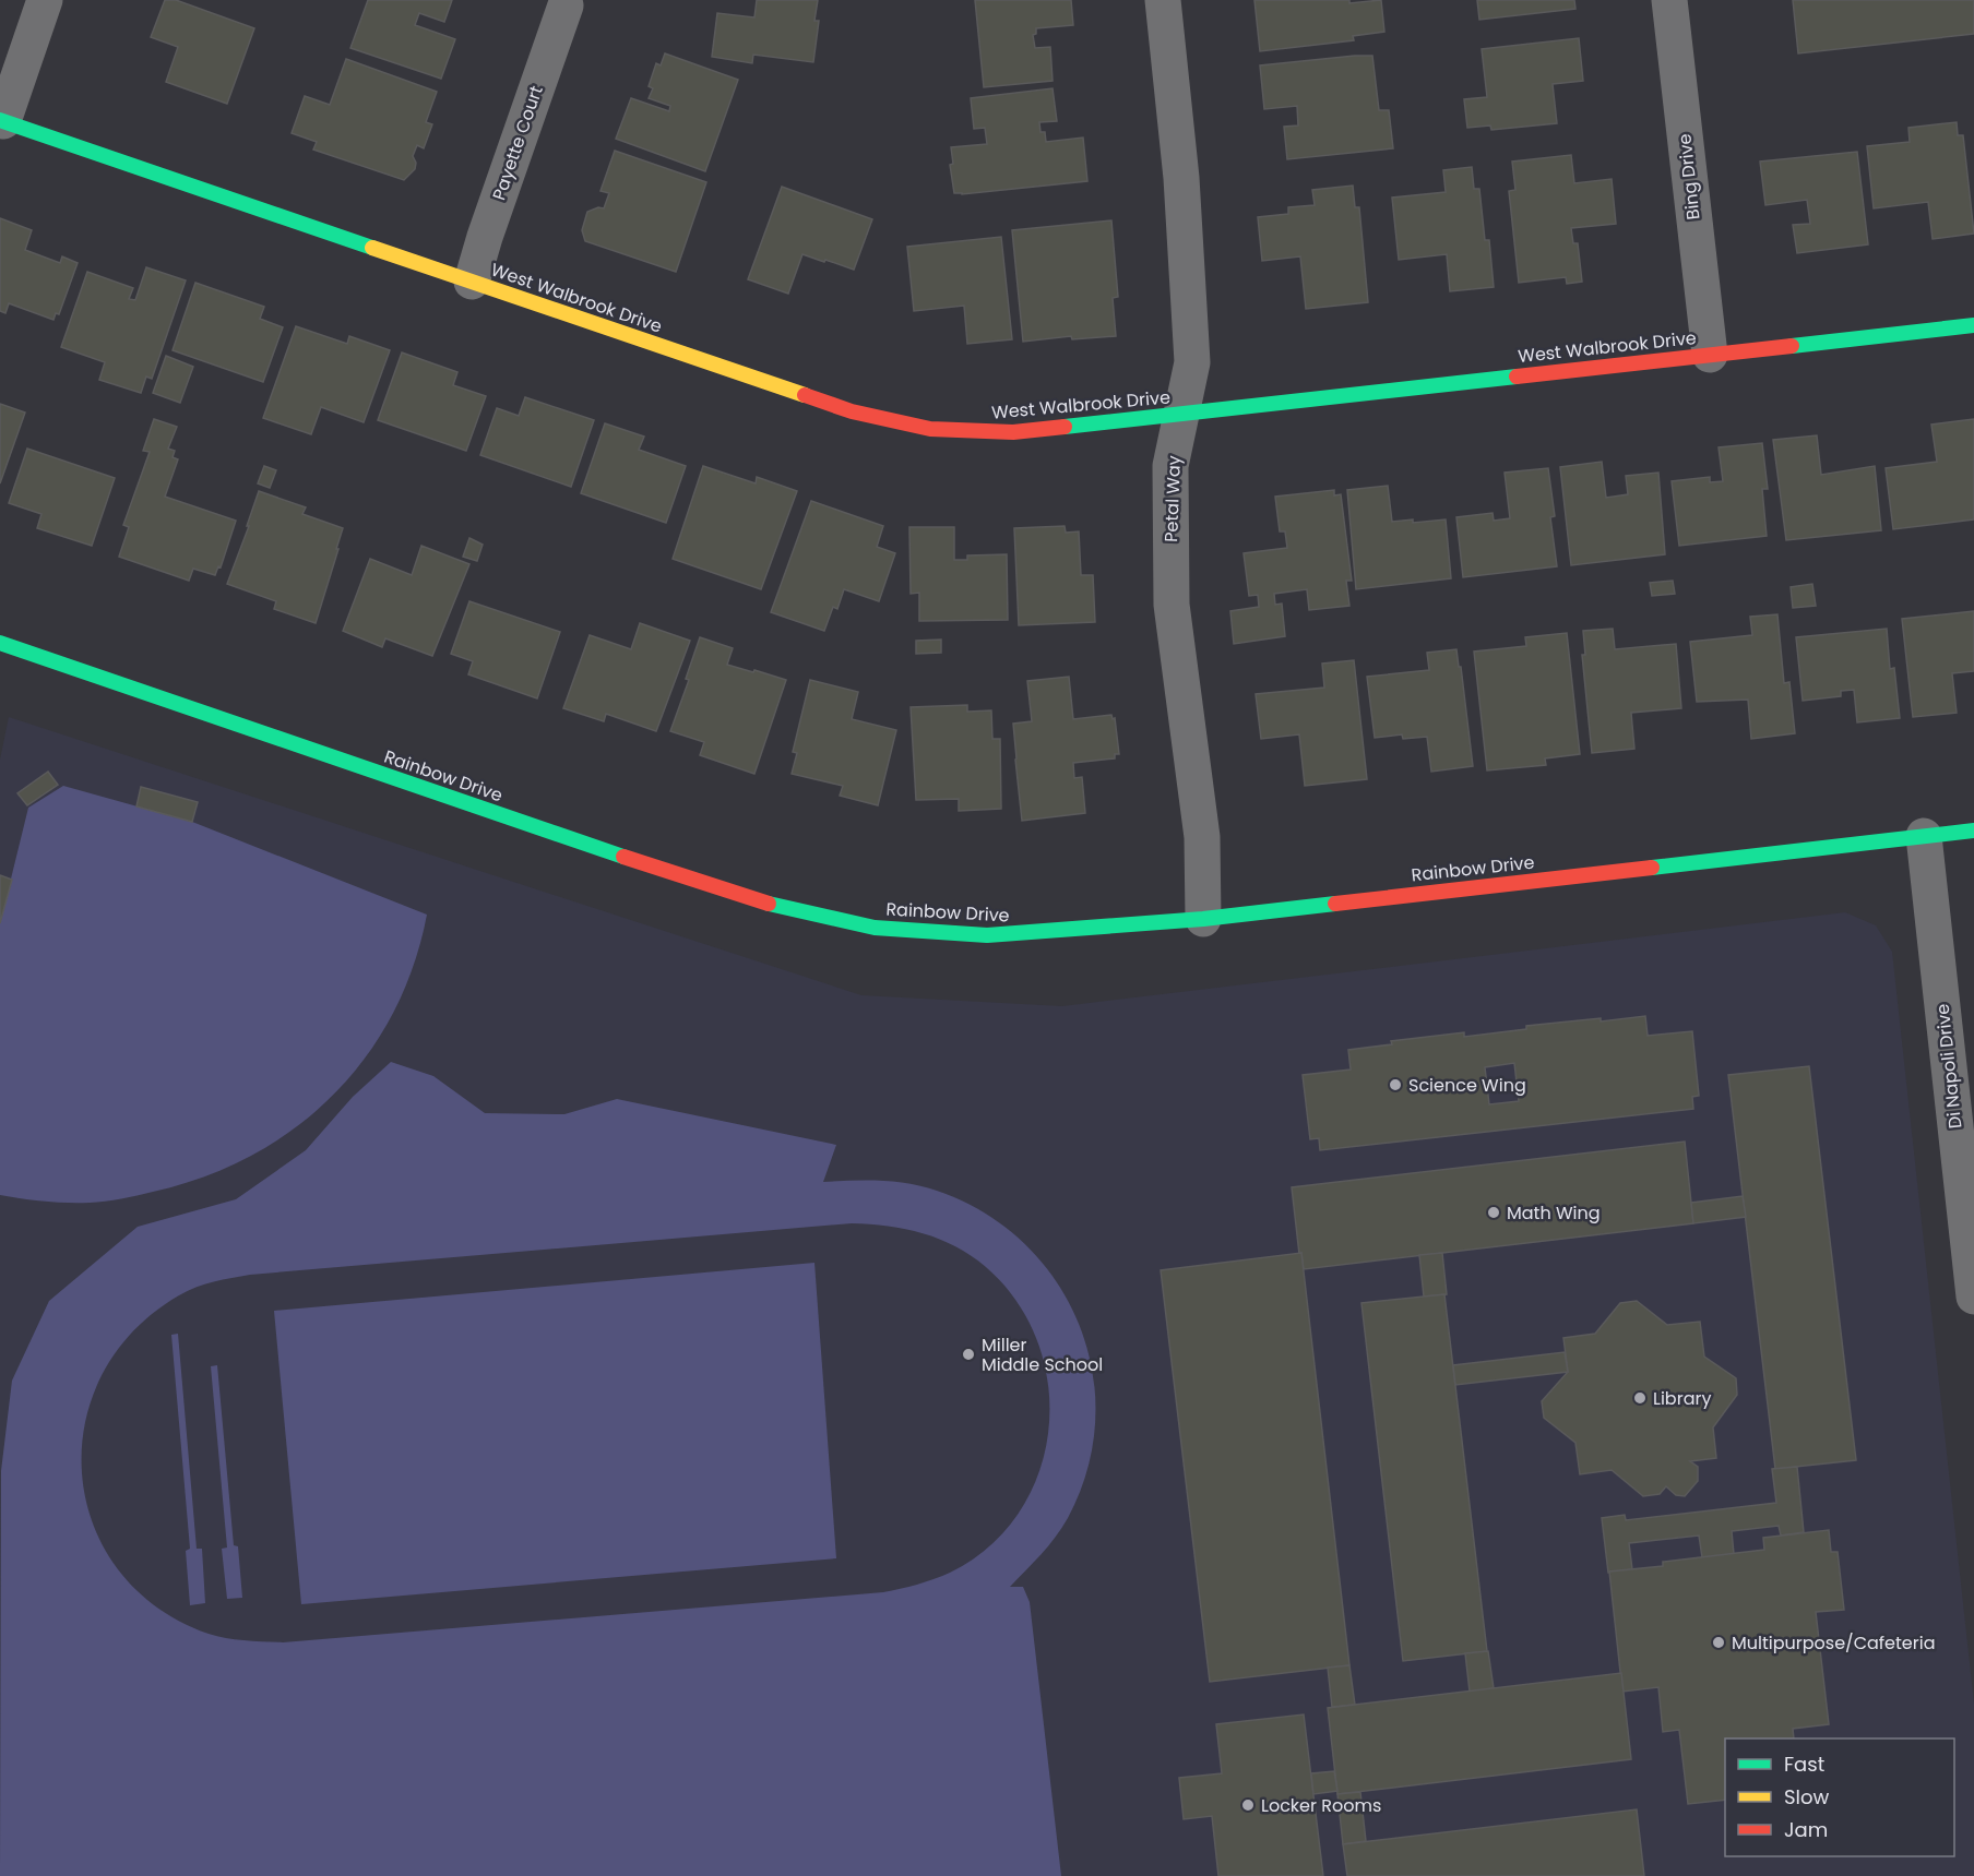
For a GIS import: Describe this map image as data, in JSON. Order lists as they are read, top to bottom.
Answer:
{
  "streets": {
    "street": [
      "Payette Court",
      "Bing Drive",
      "West Walbrook Drive",
      "Petal Way",
      "Rainbow Drive",
      "Di Napoli Drive"
    ]
  },
  "crossings": [
    ["Payette Court", "West Walbrook Drive"],
    ["Bing Drive", "West Walbrook Drive"],
    ["West Walbrook Drive", "Petal Way"],
    ["Petal Way", "Rainbow Drive"],
    ["Rainbow Drive", "Di Napoli Drive"]
  ],
  "places": [
    "Science Wing",
    "Math Wing",
    "Miller Middle School",
    "Library",
    "Multipurpose/Cafeteria",
    "Locker Rooms"
  ],
  "legend": ["Fast", "Slow", "Jam"]
}
